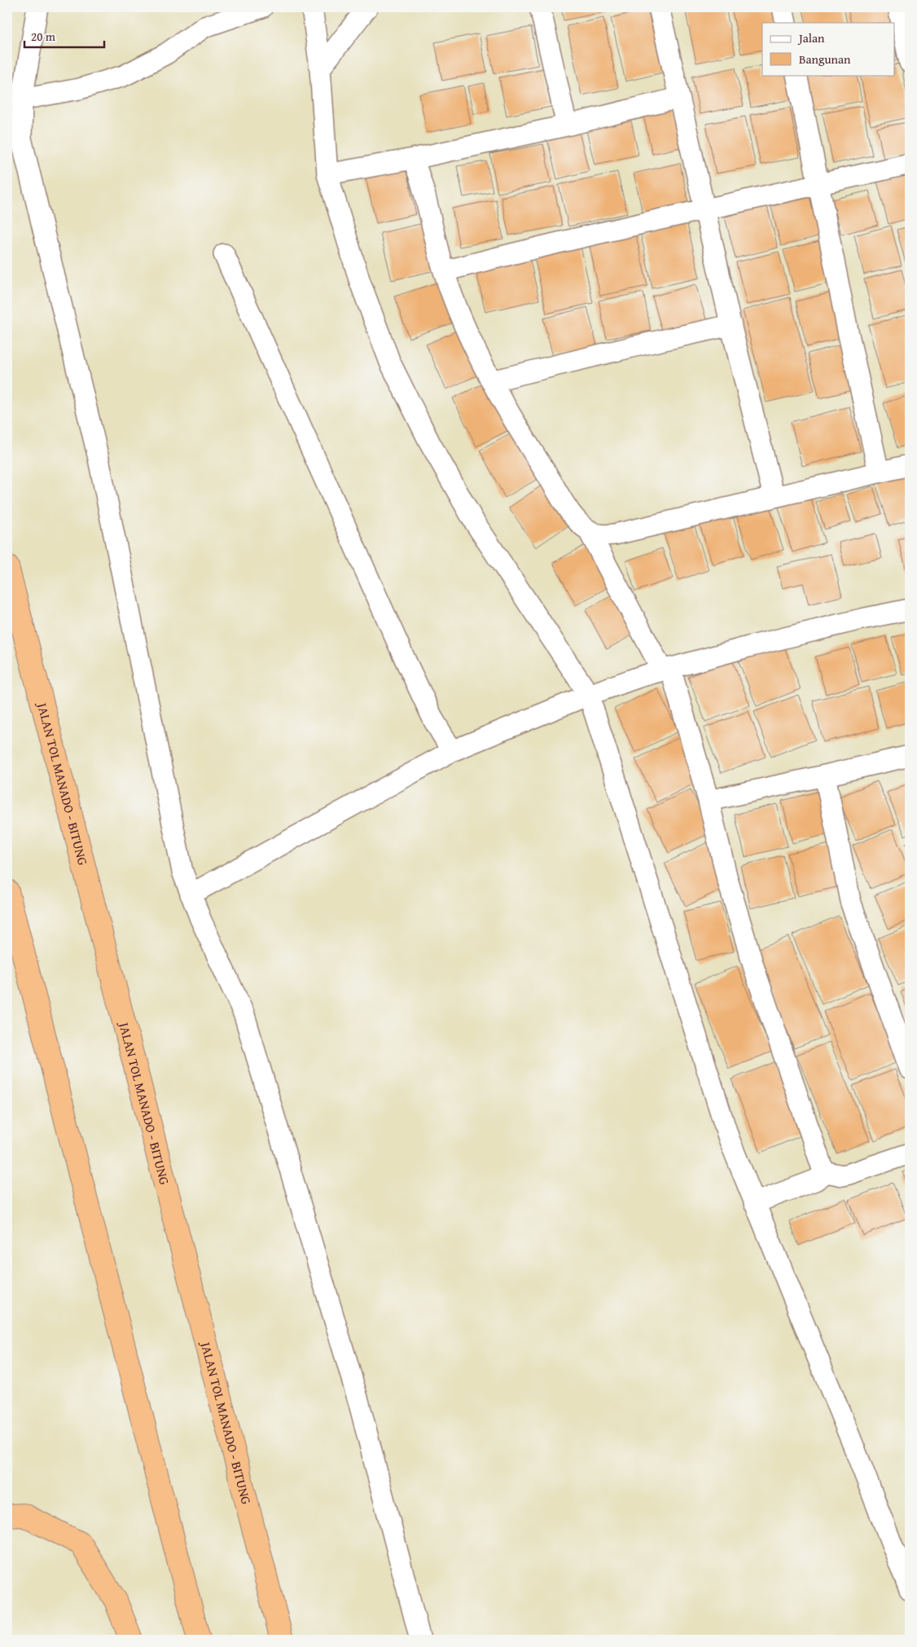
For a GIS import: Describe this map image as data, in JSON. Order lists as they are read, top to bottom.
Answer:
{
  "streets": {
    "highway": ["JALAN TOL MANADO - BITUNG"]
  },
  "legend": ["Jalan", "Bangunan"],
  "scale_bar": "20 m"
}
